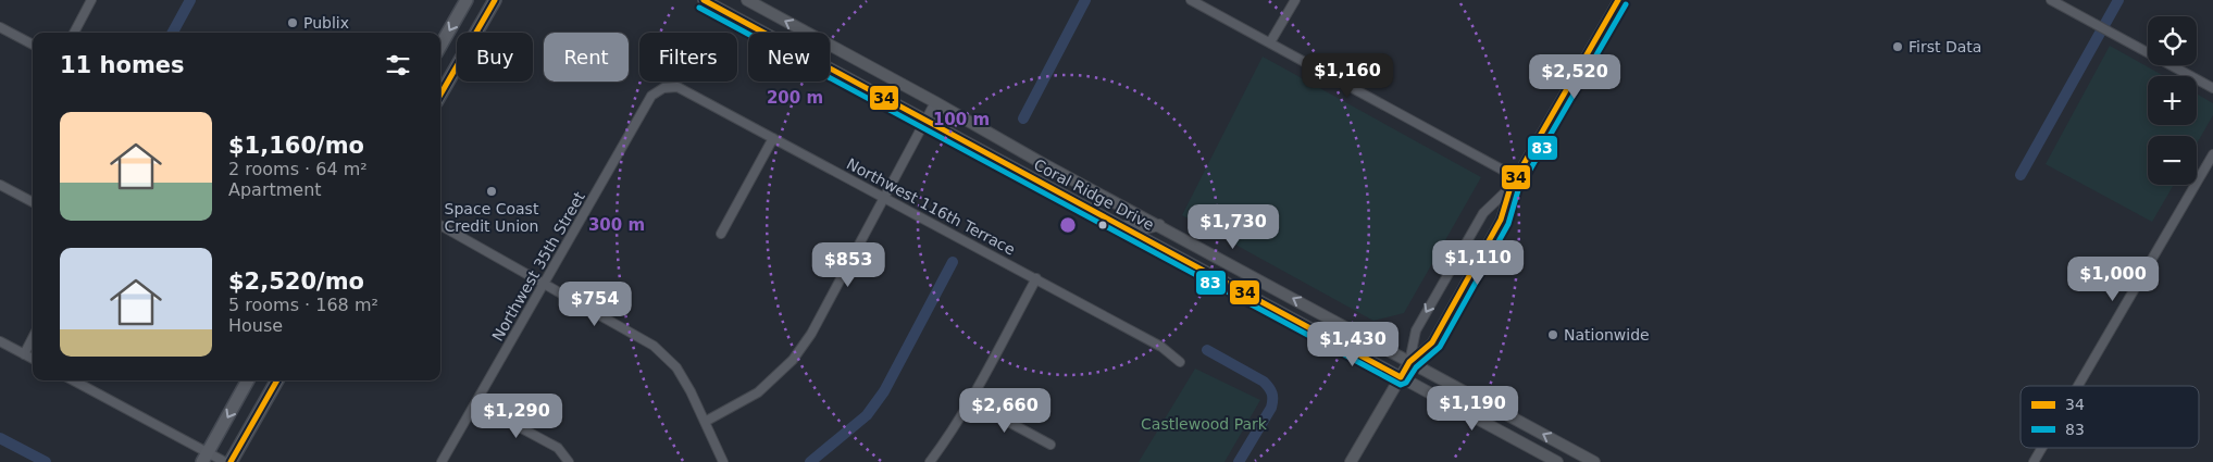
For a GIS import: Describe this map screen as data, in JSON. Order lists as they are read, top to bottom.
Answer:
{
  "streets": {
    "main road": ["Coral Ridge Drive"],
    "street": ["Northwest 116th Terrace", "Northwest 35th Street"]
  },
  "crossings": [
    ["Northwest 116th Terrace", "Northwest 35th Street"]
  ],
  "parks": ["Castlewood Park"],
  "places": [
    "Publix",
    "First Data",
    "Space Coast Credit Union",
    "Nationwide"
  ],
  "lines": ["transit line 34", "transit line 83"],
  "legend": ["34", "83"],
  "page": {
    "map_buttons": ["+", "−"],
    "chip": [
      "Buy",
      "Rent",
      "Filters",
      "New"
    ],
    "heading": "11 homes",
    "price": [
      "$1,160",
      "$2,520",
      "$1,730",
      "$1,110",
      "$853",
      "$1,000",
      "$754",
      "$1,430",
      "$1,190",
      "$2,660",
      "$1,290"
    ],
    "list": [
      {
        "name": "$1,160/mo",
        "note": "2 rooms · 64 m² · Apartment"
      },
      {
        "name": "$2,520/mo",
        "note": "5 rooms · 168 m² · House"
      }
    ]
  },
  "rings": ["200 m", "100 m", "300 m"]
}
